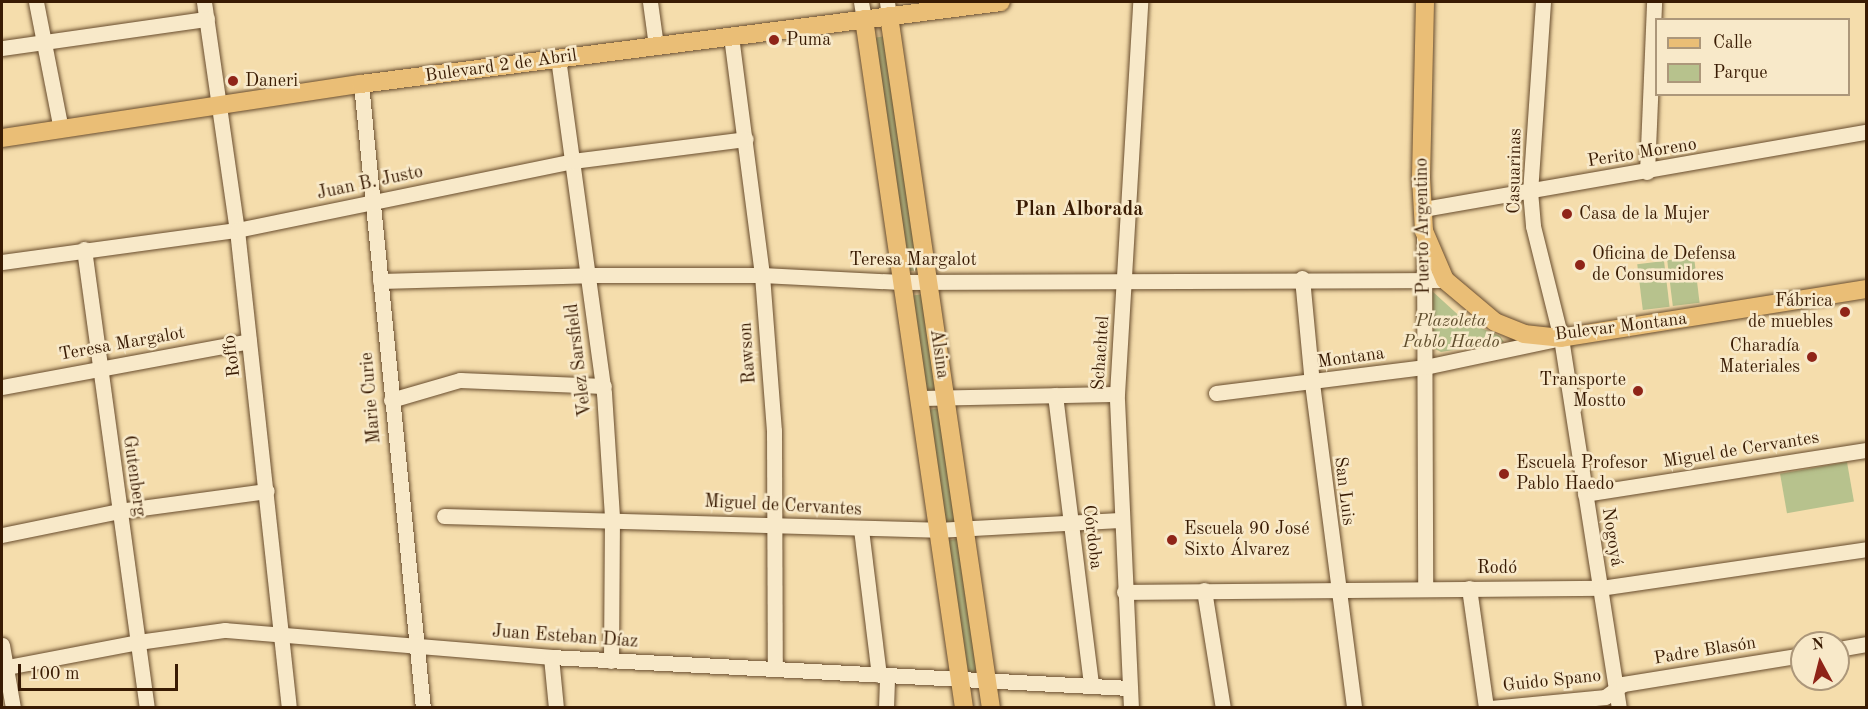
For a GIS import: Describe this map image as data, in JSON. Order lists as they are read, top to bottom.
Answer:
{
  "streets": {
    "main road": [
      "Bulevard 2 de Abril",
      "Puerto Argentino",
      "Bulevar Montana",
      "Alsina"
    ],
    "street": [
      "Perito Moreno",
      "Casuarinas",
      "Juan B. Justo",
      "Teresa Margalot",
      "Rawson",
      "Schachtel",
      "Roffo",
      "Montana",
      "Velez Sarsfield",
      "Marie Curie",
      "Miguel de Cervantes",
      "Gutenberg",
      "San Luis",
      "Córdoba",
      "Nogoyá",
      "Rodó",
      "Juan Esteban Díaz",
      "Padre Blasón",
      "Guido Spano"
    ]
  },
  "crossings": [
    ["Bulevard 2 de Abril", "Rawson"],
    ["Bulevard 2 de Abril", "Alsina"],
    ["Bulevard 2 de Abril", "Roffo"],
    ["Bulevard 2 de Abril", "Velez Sarsfield"],
    ["Bulevard 2 de Abril", "Marie Curie"],
    ["Perito Moreno", "Casuarinas"],
    ["Perito Moreno", "Puerto Argentino"],
    ["Casuarinas", "Bulevar Montana"],
    ["Casuarinas", "Montana"],
    ["Casuarinas", "Nogoyá"],
    ["Juan B. Justo", "Rawson"],
    ["Juan B. Justo", "Roffo"],
    ["Juan B. Justo", "Velez Sarsfield"],
    ["Juan B. Justo", "Marie Curie"],
    ["Juan B. Justo", "Gutenberg"],
    ["Puerto Argentino", "Teresa Margalot"],
    ["Puerto Argentino", "Bulevar Montana"],
    ["Puerto Argentino", "Montana"],
    ["Puerto Argentino", "Rodó"],
    ["Teresa Margalot", "Bulevar Montana"],
    ["Teresa Margalot", "Rawson"],
    ["Teresa Margalot", "Schachtel"],
    ["Teresa Margalot", "Alsina"],
    ["Teresa Margalot", "Roffo"],
    ["Teresa Margalot", "Velez Sarsfield"],
    ["Teresa Margalot", "Marie Curie"],
    ["Teresa Margalot", "Gutenberg"],
    ["Teresa Margalot", "San Luis"],
    ["Bulevar Montana", "Montana"],
    ["Bulevar Montana", "Nogoyá"],
    ["Rawson", "Miguel de Cervantes"],
    ["Rawson", "Juan Esteban Díaz"],
    ["Schachtel", "Miguel de Cervantes"],
    ["Schachtel", "Rodó"],
    ["Schachtel", "Juan Esteban Díaz"],
    ["Alsina", "Miguel de Cervantes"],
    ["Alsina", "Juan Esteban Díaz"],
    ["Roffo", "Juan Esteban Díaz"],
    ["Montana", "San Luis"],
    ["Montana", "Nogoyá"],
    ["Velez Sarsfield", "Miguel de Cervantes"],
    ["Velez Sarsfield", "Juan Esteban Díaz"],
    ["Marie Curie", "Juan Esteban Díaz"],
    ["Miguel de Cervantes", "Córdoba"],
    ["Miguel de Cervantes", "Nogoyá"],
    ["Gutenberg", "Juan Esteban Díaz"],
    ["San Luis", "Rodó"],
    ["Córdoba", "Juan Esteban Díaz"],
    ["Nogoyá", "Rodó"],
    ["Nogoyá", "Padre Blasón"],
    ["Nogoyá", "Guido Spano"],
    ["Padre Blasón", "Guido Spano"]
  ],
  "districts": ["Plan Alborada"],
  "parks": ["Plazoleta Pablo Haedo"],
  "places": [
    "Puma",
    "Daneri",
    "Casa de la Mujer",
    "Oficina de Defensa de Consumidores",
    "Fábrica de muebles",
    "Charadía Materiales",
    "Transporte Mostto",
    "Escuela Profesor Pablo Haedo",
    "Escuela 90 José Sixto Álvarez"
  ],
  "legend": ["Calle", "Parque"],
  "scale_bar": "100 m",
  "north": "top"
}
